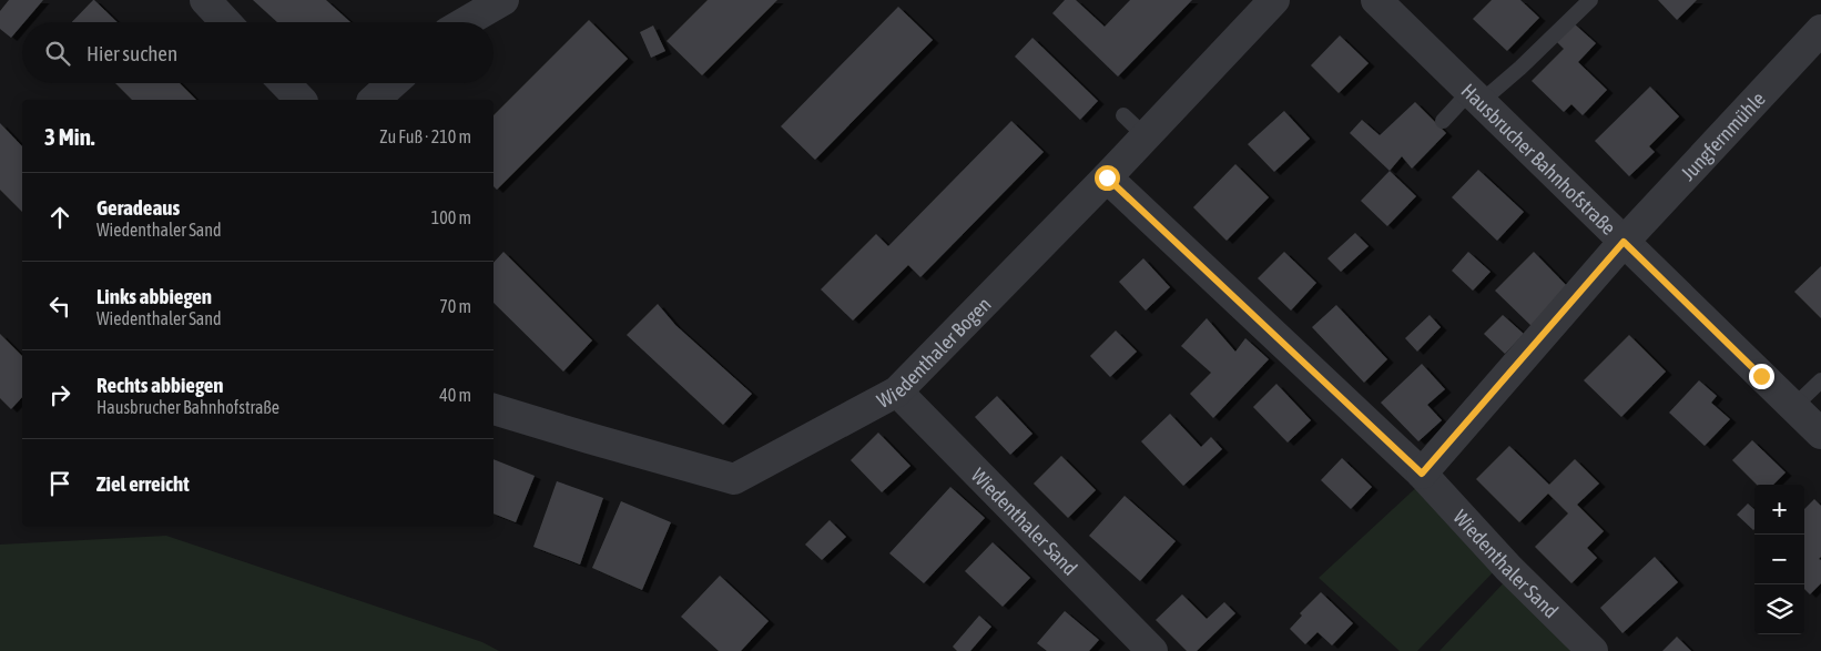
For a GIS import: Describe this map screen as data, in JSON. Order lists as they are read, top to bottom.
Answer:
{
  "streets": {
    "street": [
      "Jungfernmühle",
      "Hausbrucher Bahnhofstraße",
      "Wiedenthaler Bogen",
      "Wiedenthaler Sand"
    ]
  },
  "crossings": [
    ["Jungfernmühle", "Hausbrucher Bahnhofstraße"],
    ["Wiedenthaler Bogen", "Wiedenthaler Sand"]
  ],
  "page": {
    "search": "Hier suchen",
    "heading": ["3 Min.", "Zu Fuß · 210 m"],
    "list": [
      ["Geradeaus", "Wiedenthaler Sand", "100 m"],
      ["Links abbiegen", "Wiedenthaler Sand", "70 m"],
      ["Rechts abbiegen", "Hausbrucher Bahnhofstraße", "40 m"],
      "Ziel erreicht"
    ],
    "map_buttons": ["+", "−"]
  }
}
